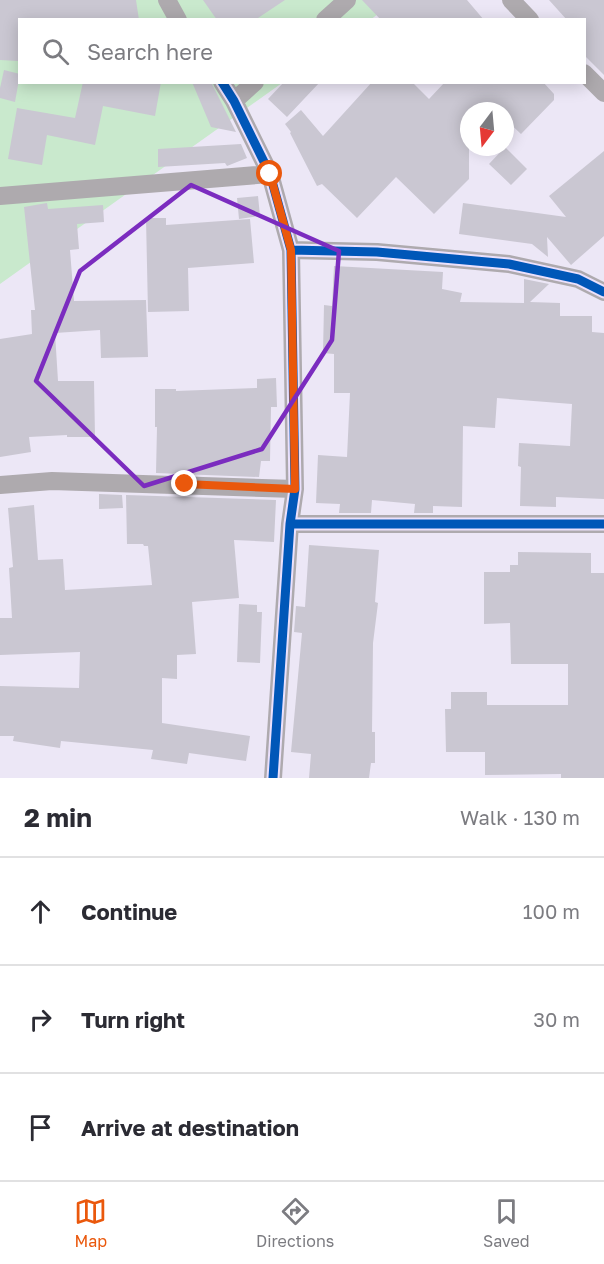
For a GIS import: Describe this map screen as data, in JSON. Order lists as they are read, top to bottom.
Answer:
{
  "north": "bottom",
  "page": {
    "search": "Search here",
    "heading": ["2 min", "Walk · 130 m"],
    "list": [
      ["Continue", "100 m"],
      ["Turn right", "30 m"],
      "Arrive at destination"
    ],
    "nav": ["Map", "Directions", "Saved"]
  }
}
